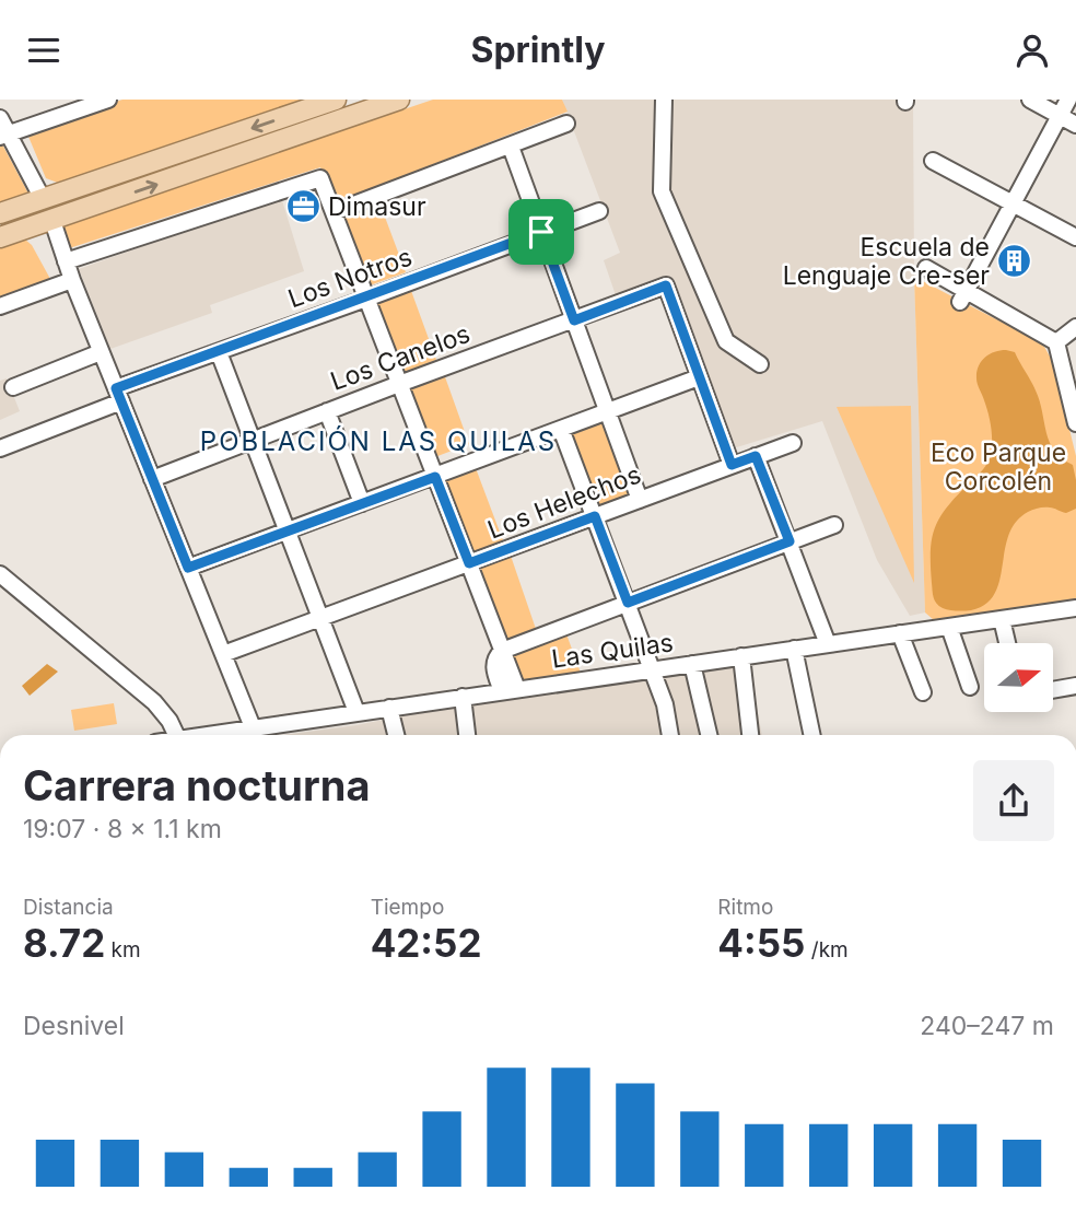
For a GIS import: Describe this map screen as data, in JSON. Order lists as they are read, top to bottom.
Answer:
{
  "streets": {
    "street": [
      "Los Notros",
      "Los Canelos",
      "Los Helechos",
      "Las Quilas"
    ]
  },
  "districts": ["POBLACIÓN LAS QUILAS"],
  "parks": ["Eco Parque Corcolén"],
  "places": {
    "office": ["Dimasur"],
    "building": ["Escuela de Lenguaje Cre-ser"]
  },
  "north": "right",
  "page": {
    "header": "Sprintly",
    "heading": ["Carrera nocturna", "19:07 · 8 × 1.1 km"],
    "stats": [
      ["Distancia", "8.72 km"],
      ["Tiempo", "42:52"],
      ["Ritmo", "4:55 /km"]
    ],
    "chart": ["Desnivel", "240–247 m"]
  }
}
